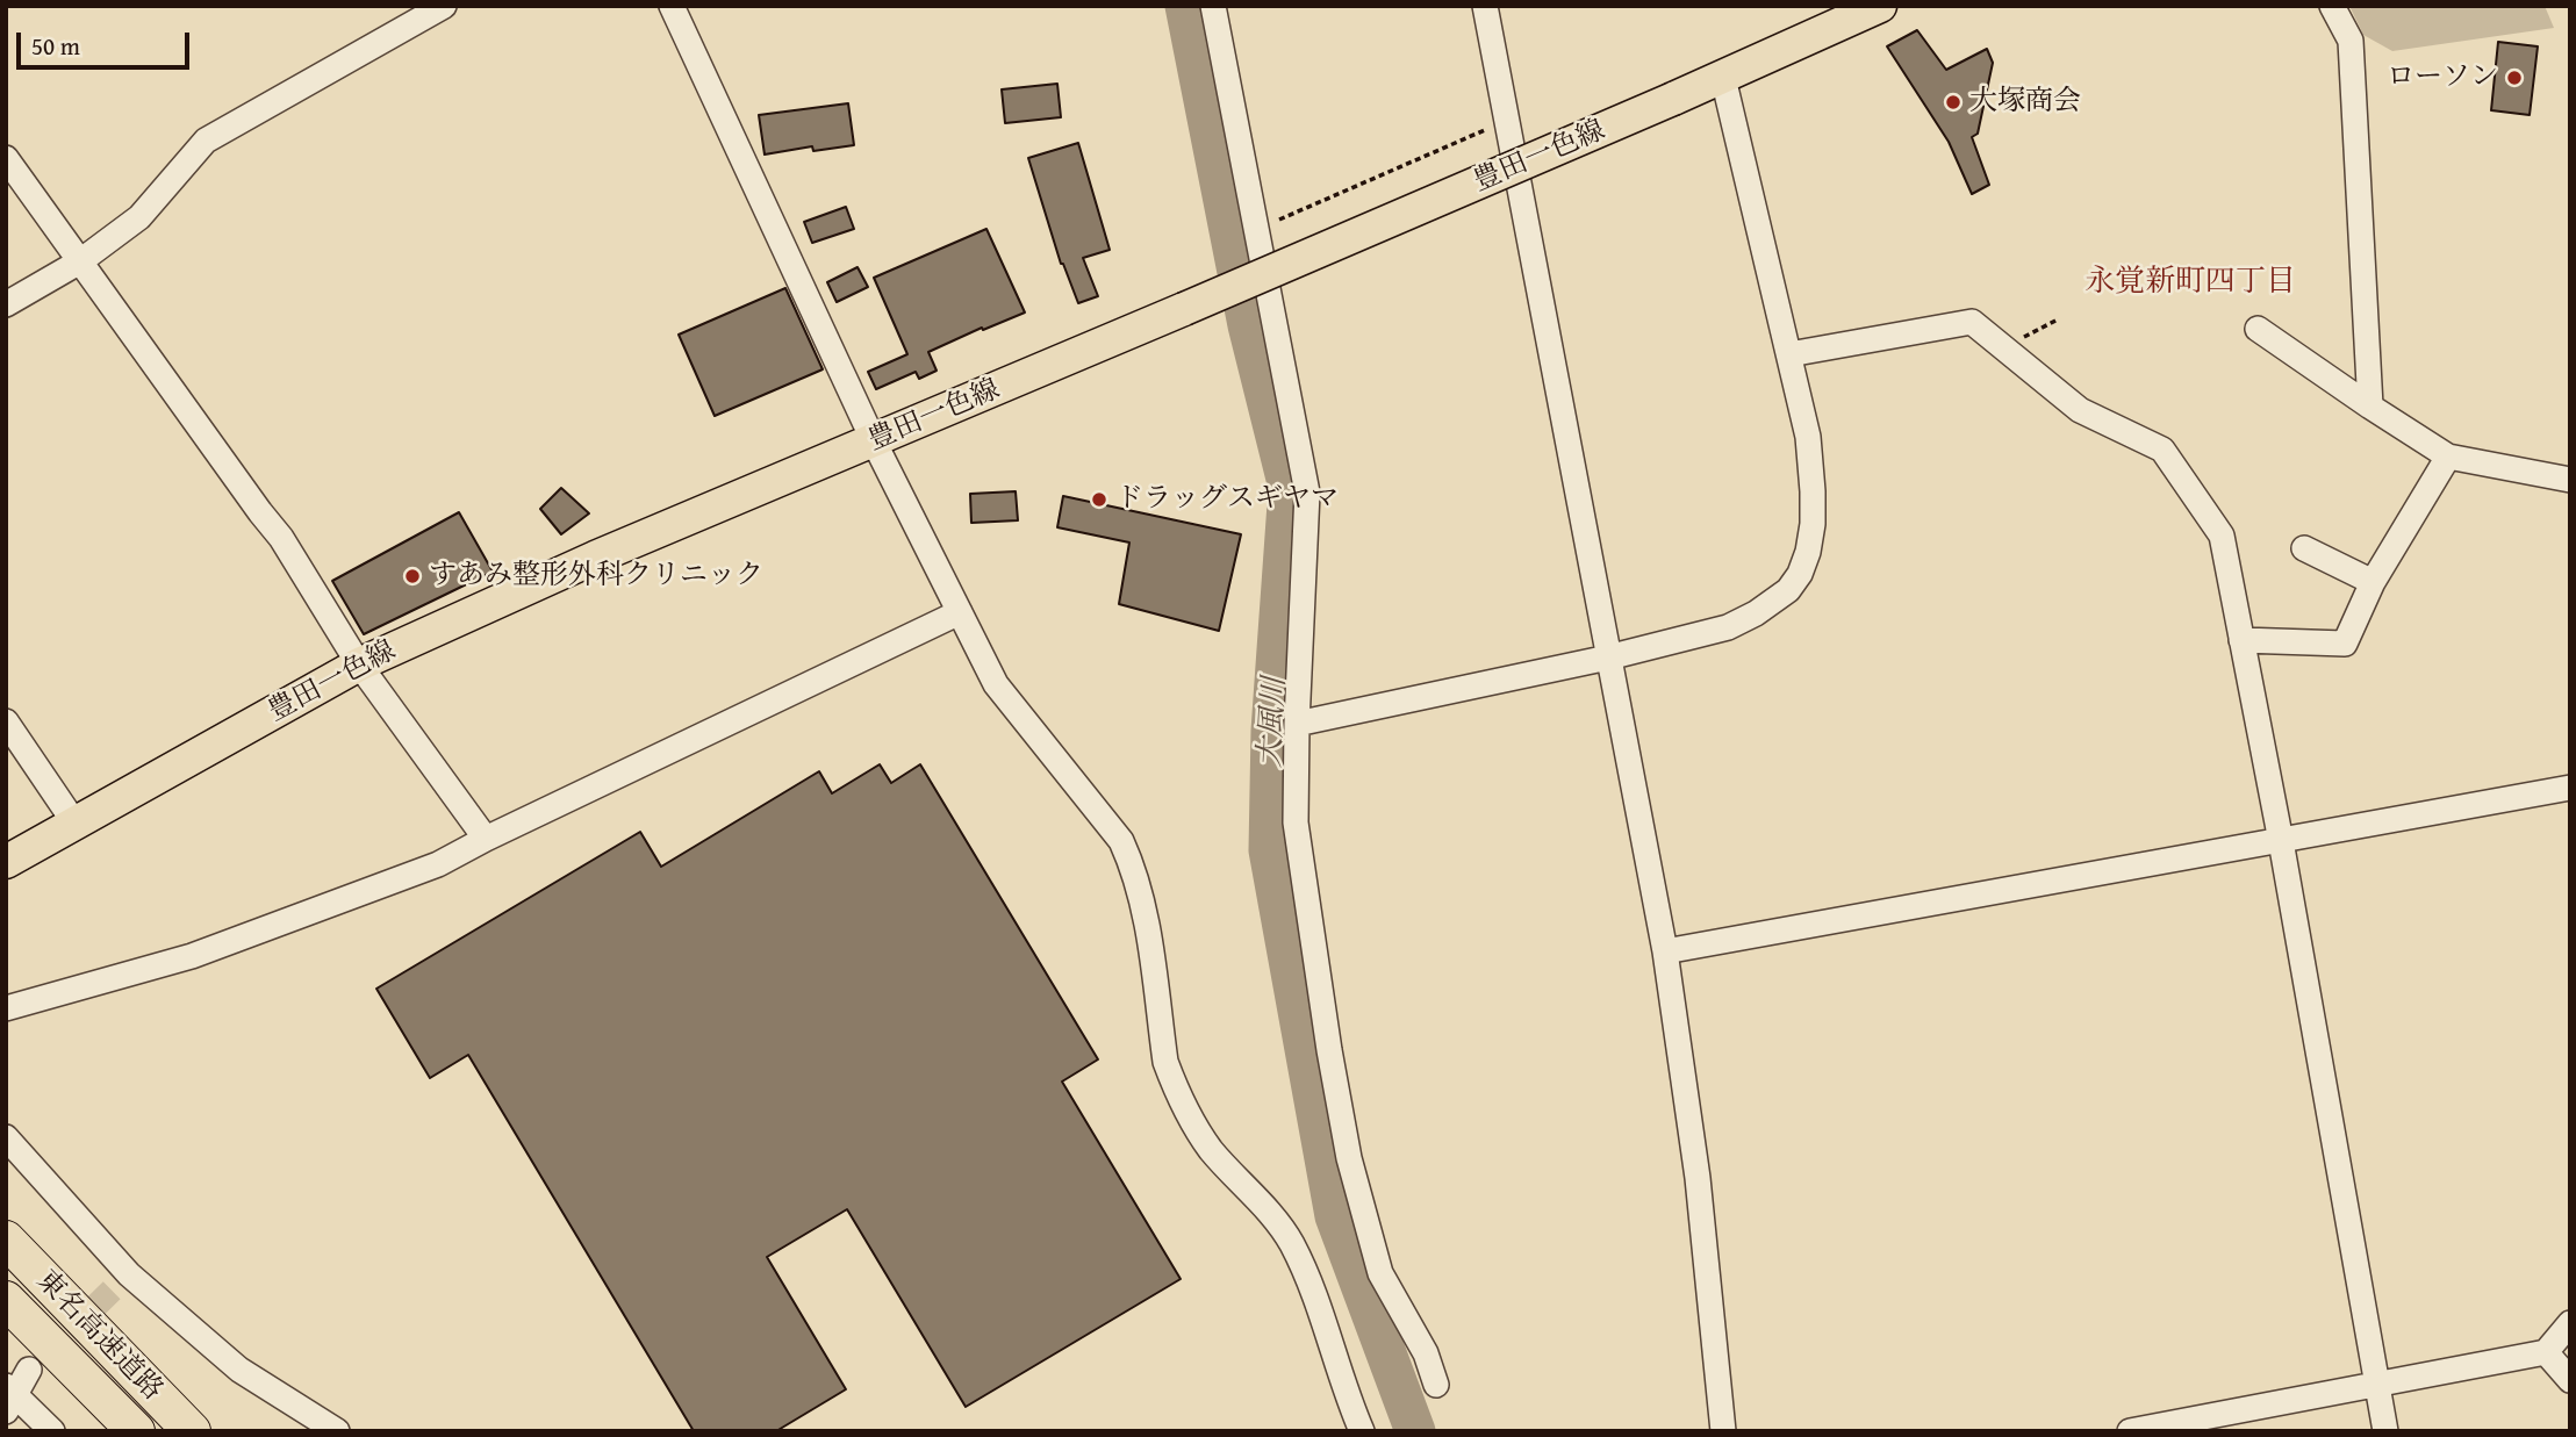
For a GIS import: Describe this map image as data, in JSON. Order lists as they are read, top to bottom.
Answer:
{
  "streets": {
    "highway": ["東名高速道路"],
    "main road": ["豊田一色線"]
  },
  "districts": ["永覚新町四丁目"],
  "water": ["大風川"],
  "places": [
    "ローソン",
    "大塚商会",
    "ドラッグスギヤマ",
    "すあみ整形外科クリニック"
  ],
  "scale_bar": "50 m"
}
